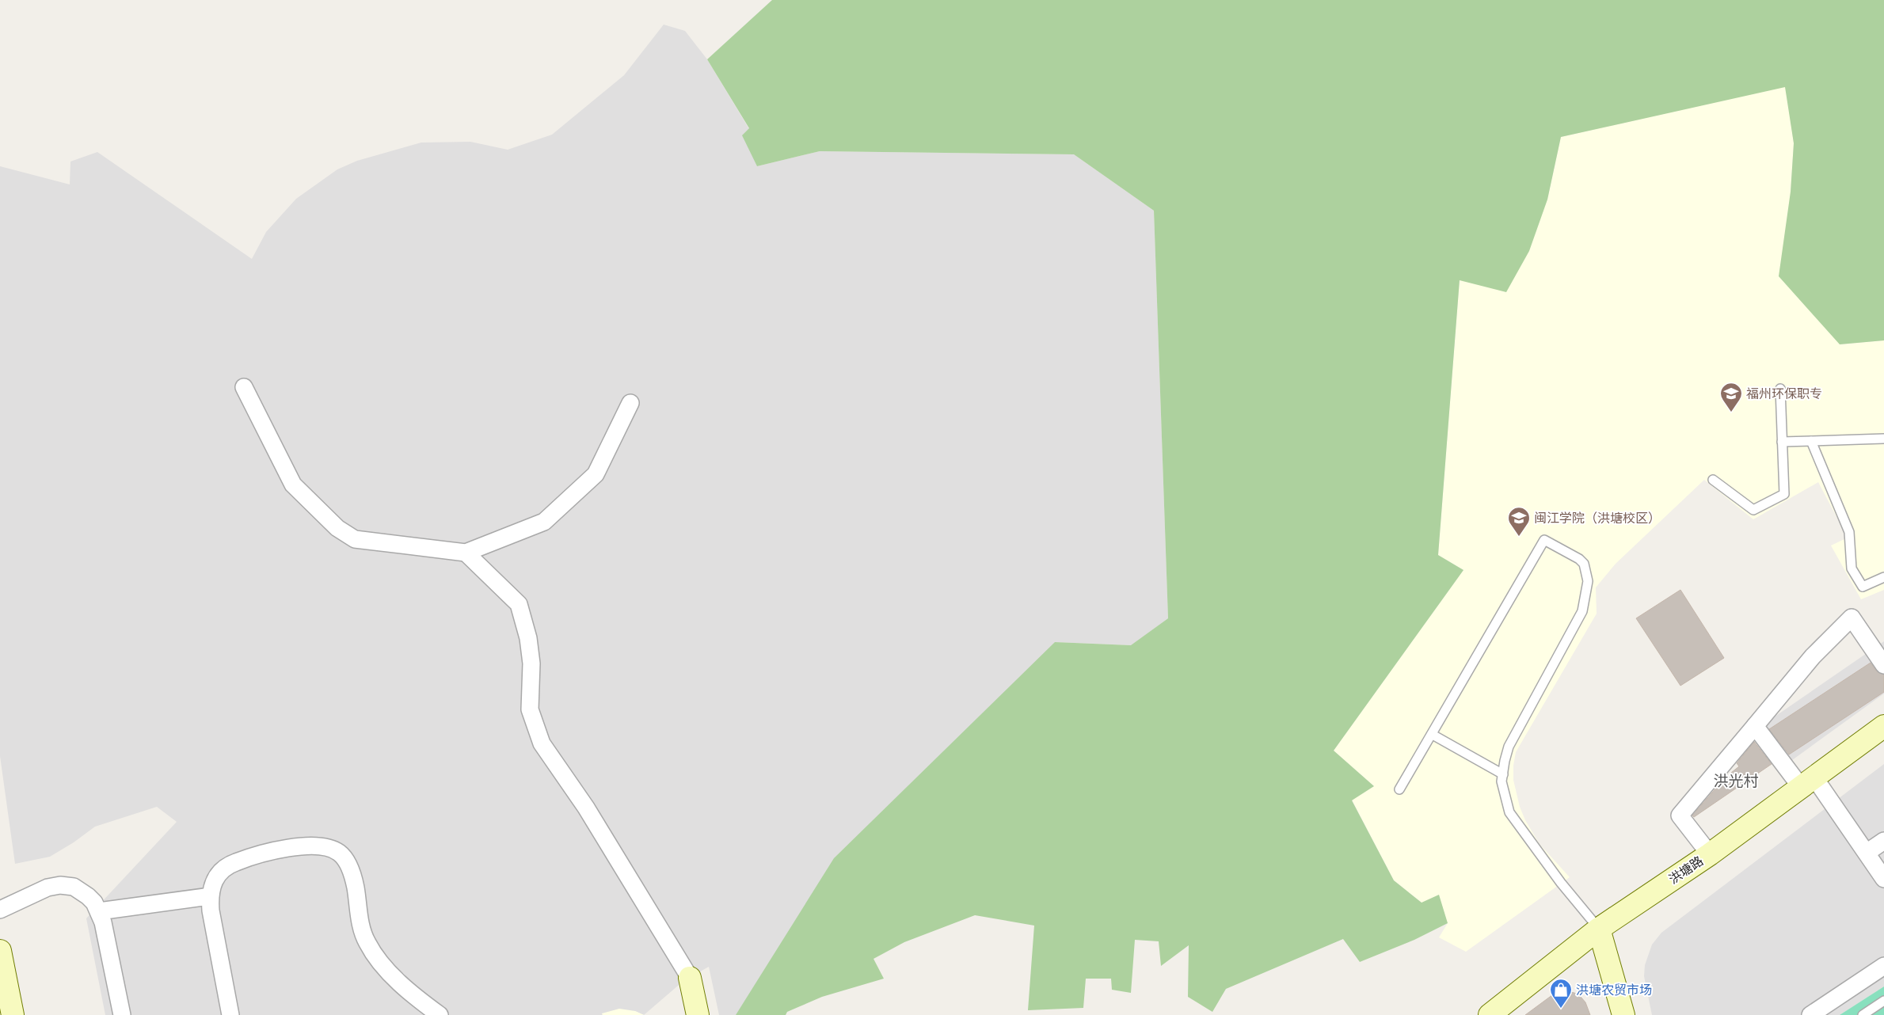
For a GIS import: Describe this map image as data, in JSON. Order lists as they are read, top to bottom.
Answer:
{
  "streets": {
    "street": ["洪塘路"]
  },
  "districts": ["洪光村"],
  "places": {
    "school or university": ["福州环保职专", "闽江学院（洪塘校区）"],
    "shop": ["洪塘农贸市场"]
  }
}
